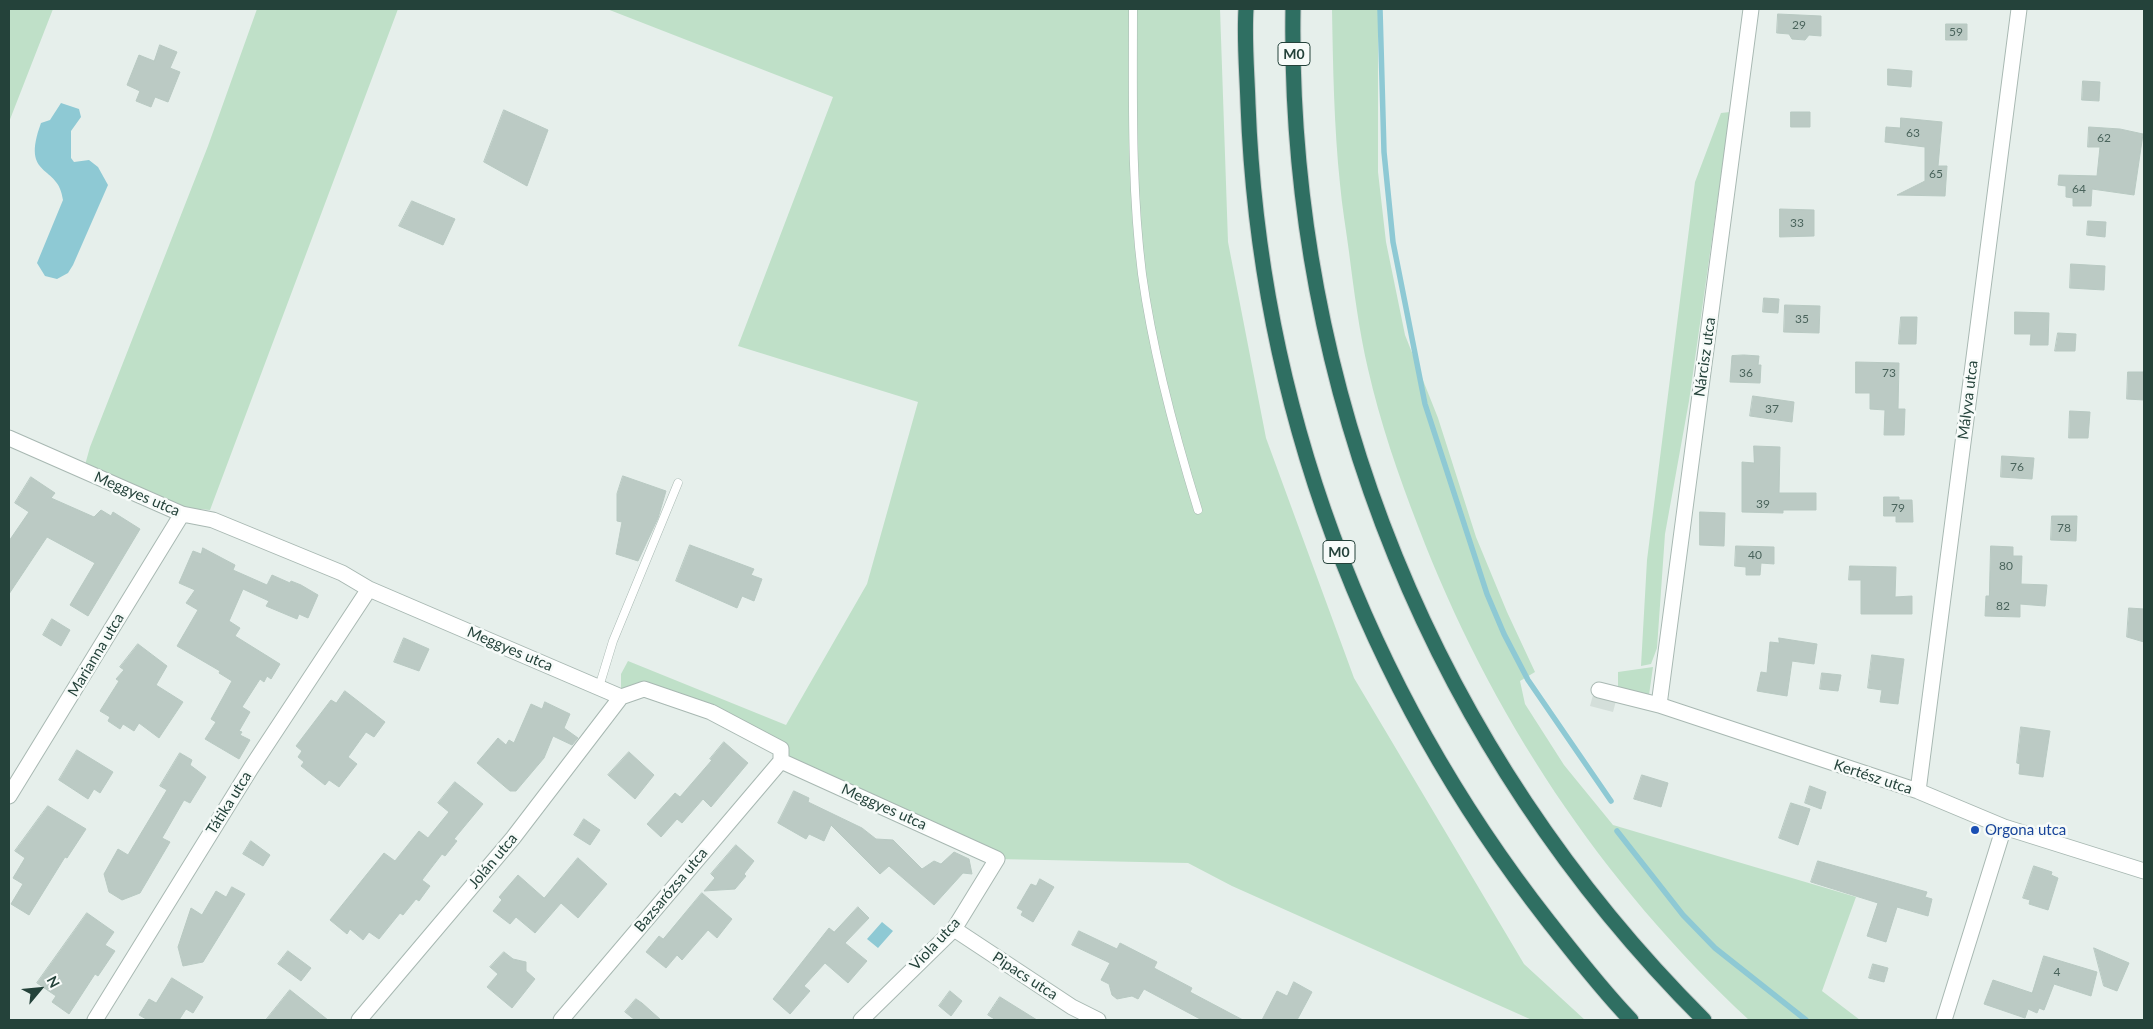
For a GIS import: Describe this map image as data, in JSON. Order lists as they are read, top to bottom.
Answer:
{
  "streets": {
    "highway": ["M0"],
    "street": [
      "Nárcisz utca",
      "Mályva utca",
      "Meggyes utca",
      "Marianna utca",
      "Kertész utca",
      "Tátika utca",
      "Jolán utca",
      "Bazsarózsa utca",
      "Viola utca",
      "Pipacs utca"
    ]
  },
  "crossings": [
    ["Nárcisz utca", "Kertész utca"],
    ["Mályva utca", "Kertész utca"],
    ["Meggyes utca", "Marianna utca"],
    ["Meggyes utca", "Tátika utca"],
    ["Meggyes utca", "Jolán utca"],
    ["Meggyes utca", "Bazsarózsa utca"],
    ["Meggyes utca", "Viola utca"],
    ["Viola utca", "Pipacs utca"]
  ],
  "places": ["Orgona utca"],
  "house_numbers": [
    "29",
    "59",
    "63",
    "62",
    "65",
    "64",
    "33",
    "35",
    "36",
    "73",
    "37",
    "76",
    "39",
    "79",
    "78",
    "40",
    "80",
    "82",
    "4"
  ],
  "north": "top right"
}
